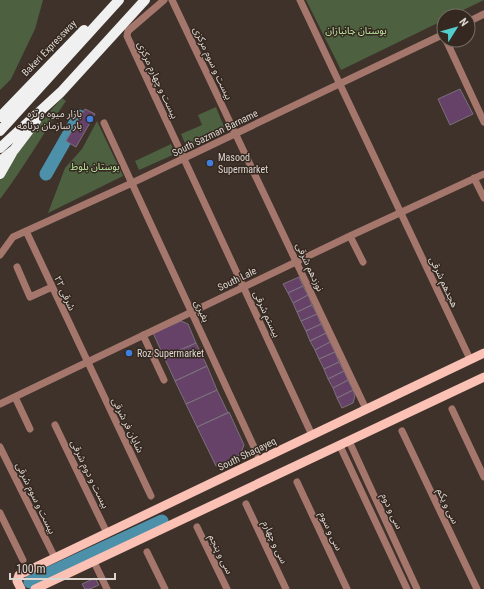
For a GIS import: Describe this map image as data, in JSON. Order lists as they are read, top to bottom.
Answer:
{
  "streets": {
    "highway": ["Bakeri Expressway"],
    "main road": ["South Shaqayeq"],
    "street": [
      "بیست و سوم مرکزی",
      "بیست و چهارم مرکزی",
      "South Sazman Barname",
      "نوزدهم شرقی",
      "South Lale",
      "هجدهم شرقی",
      "۲۲ شرقی",
      "بغیری",
      "بیستم شرقی",
      "شایان فر شرقی",
      "بیست و دوم شرقی",
      "بیست و سوم شرقی",
      "سی و یکم",
      "سی و دوم",
      "سی و سوم",
      "سی و چهارم",
      "سی و پنجم"
    ]
  },
  "crossings": [
    ["بیست و سوم مرکزی", "South Sazman Barname"],
    ["بیست و سوم مرکزی", "نوزدهم شرقی"],
    ["بیست و چهارم مرکزی", "South Sazman Barname"],
    ["بیست و چهارم مرکزی", "بیستم شرقی"],
    ["South Sazman Barname", "نوزدهم شرقی"],
    ["South Sazman Barname", "هجدهم شرقی"],
    ["South Sazman Barname", "۲۲ شرقی"],
    ["South Sazman Barname", "بغیری"],
    ["South Sazman Barname", "بیستم شرقی"],
    ["نوزدهم شرقی", "South Lale"],
    ["نوزدهم شرقی", "South Shaqayeq"],
    ["South Lale", "هجدهم شرقی"],
    ["South Lale", "۲۲ شرقی"],
    ["South Lale", "بغیری"],
    ["South Lale", "بیستم شرقی"],
    ["South Lale", "شایان فر شرقی"],
    ["هجدهم شرقی", "South Shaqayeq"],
    ["۲۲ شرقی", "شایان فر شرقی"],
    ["بغیری", "South Shaqayeq"],
    ["بیستم شرقی", "South Shaqayeq"],
    ["South Shaqayeq", "بیست و دوم شرقی"],
    ["South Shaqayeq", "بیست و سوم شرقی"]
  ],
  "parks": ["بوستان جانبازان", "بوستان بلوط"],
  "places": ["بازار میوه و تره بار سازمان برنامه", "Masood Supermarket", "Roz Supermarket"],
  "scale_bar": "100 m",
  "north": "top right"
}
